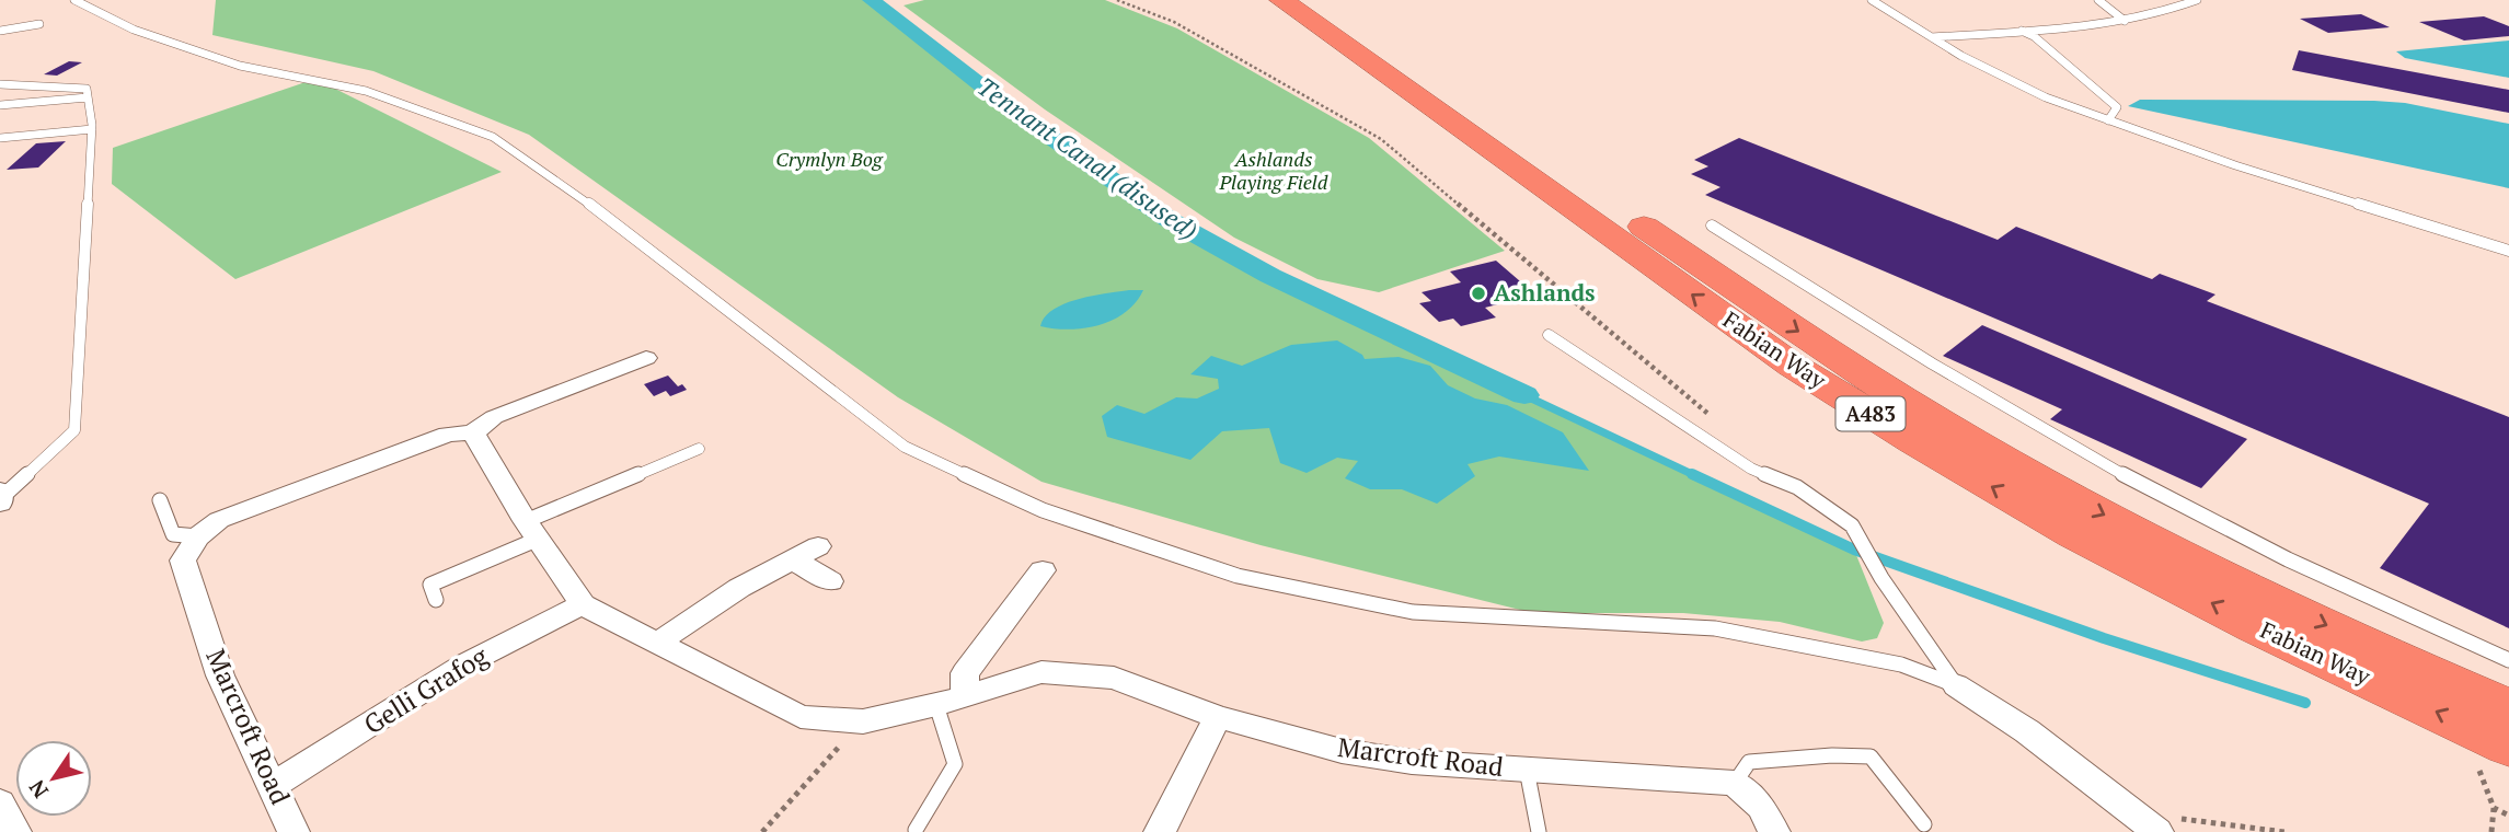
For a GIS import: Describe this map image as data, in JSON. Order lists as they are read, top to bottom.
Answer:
{
  "streets": {
    "highway": ["Fabian Way", "A483"],
    "street": ["Gelli Grafog", "Marcroft Road"]
  },
  "crossings": [
    ["Gelli Grafog", "Marcroft Road"]
  ],
  "water": ["Tennant Canal (disused)"],
  "parks": ["Crymlyn Bog", "Ashlands Playing Field"],
  "places": ["Ashlands"],
  "north": "bottom left"
}
